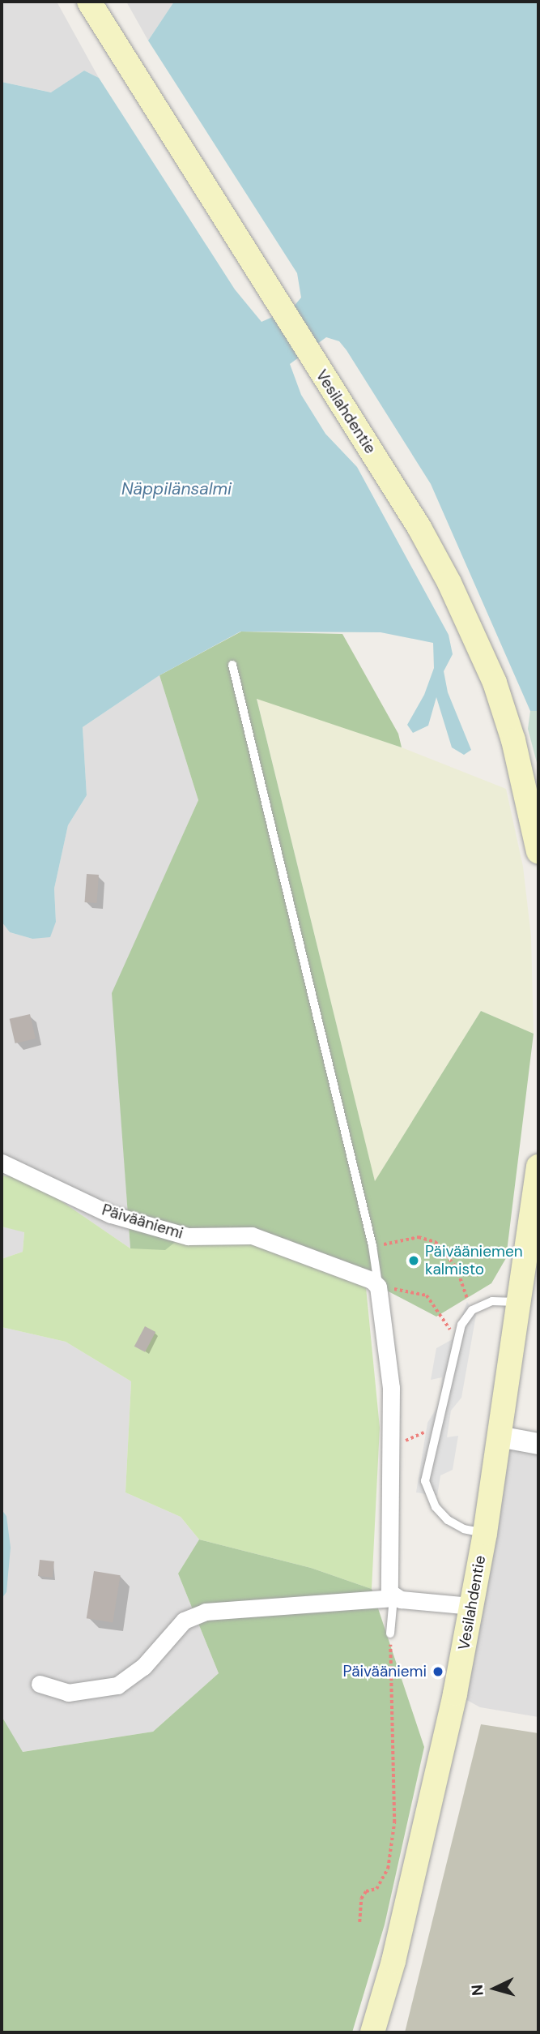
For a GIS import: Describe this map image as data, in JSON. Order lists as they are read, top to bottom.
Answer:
{
  "streets": {
    "main road": ["Vesilahdentie"],
    "street": ["Päivääniemi"]
  },
  "water": ["Näppilänsalmi"],
  "places": ["Päivääniemen kalmisto", "Päivääniemi"],
  "north": "left"
}
